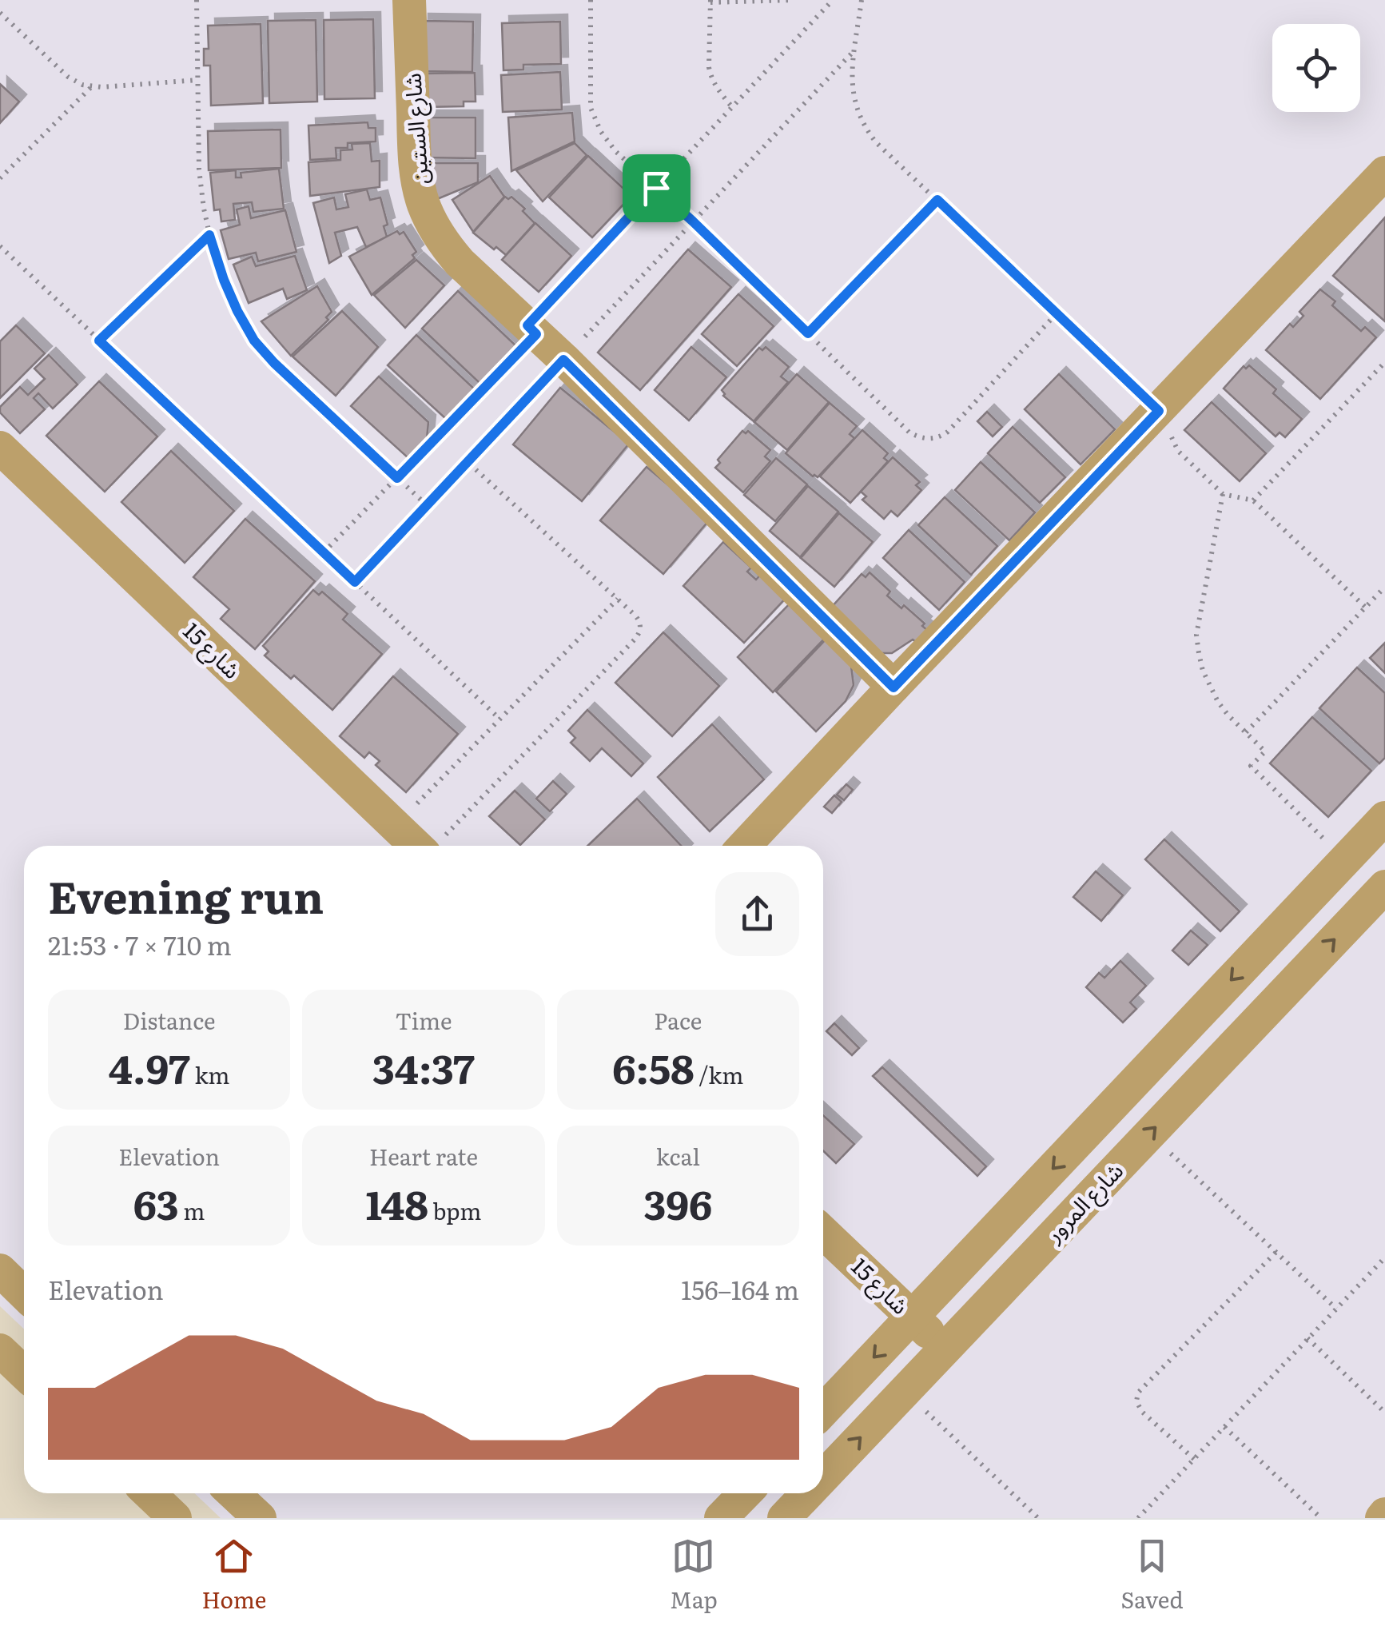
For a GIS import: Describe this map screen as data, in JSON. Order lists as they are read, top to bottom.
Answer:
{
  "streets": {
    "street": ["شارع الستين", "شارع 15", "شارع المرور"]
  },
  "crossings": [
    ["شارع 15", "شارع المرور"]
  ],
  "page": {
    "heading": ["Evening run", "21:53 · 7 × 710 m"],
    "stats": [
      ["Distance", "4.97 km"],
      ["Time", "34:37"],
      ["Pace", "6:58 /km"],
      ["Elevation", "63 m"],
      ["Heart rate", "148 bpm"],
      ["kcal", "396"]
    ],
    "chart": ["Elevation", "156–164 m"],
    "tabs": ["Home", "Map", "Saved"]
  }
}
